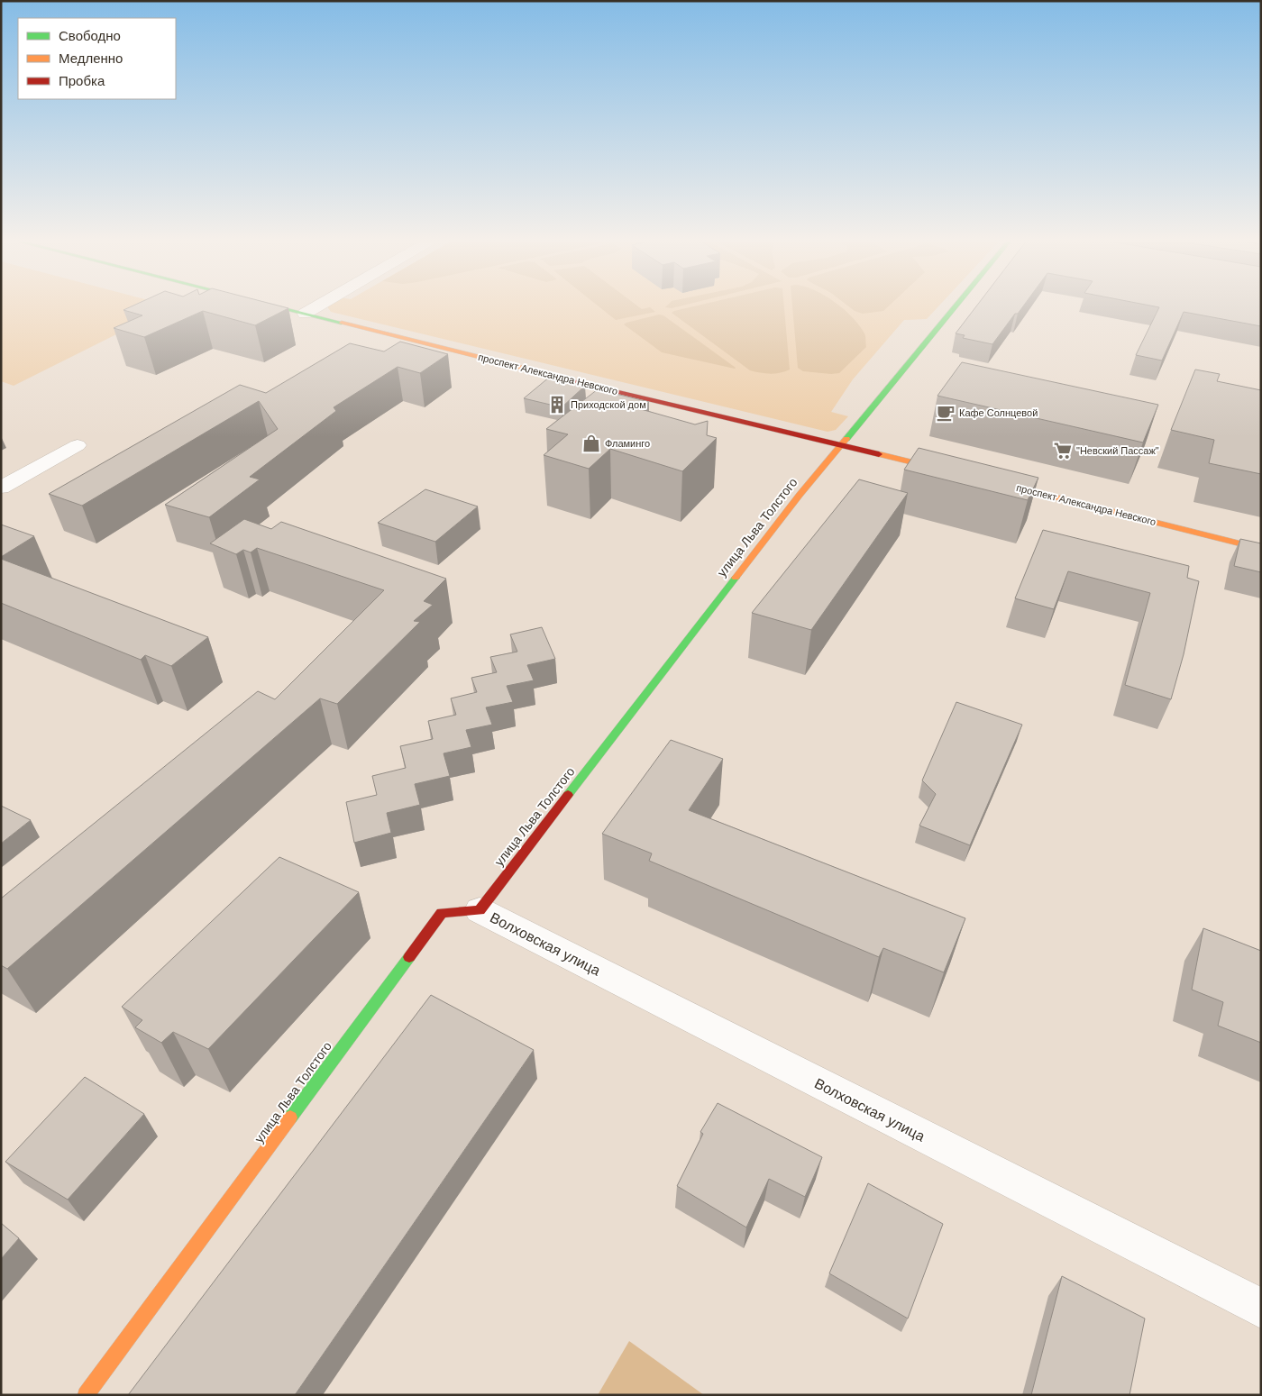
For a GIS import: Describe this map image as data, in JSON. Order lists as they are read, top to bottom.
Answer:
{
  "streets": {
    "street": ["проспект Александра Невского", "улица Льва Толстого", "Волховская улица"]
  },
  "crossings": [
    ["проспект Александра Невского", "улица Льва Толстого"],
    ["улица Льва Толстого", "Волховская улица"]
  ],
  "places": {
    "building": ["Приходской дом"],
    "cafe": ["Кафе Солнцевой"],
    "shop": ["Фламинго"],
    "supermarket": ["\"Невский Пассаж\""]
  },
  "legend": ["Свободно", "Медленно", "Пробка"]
}
